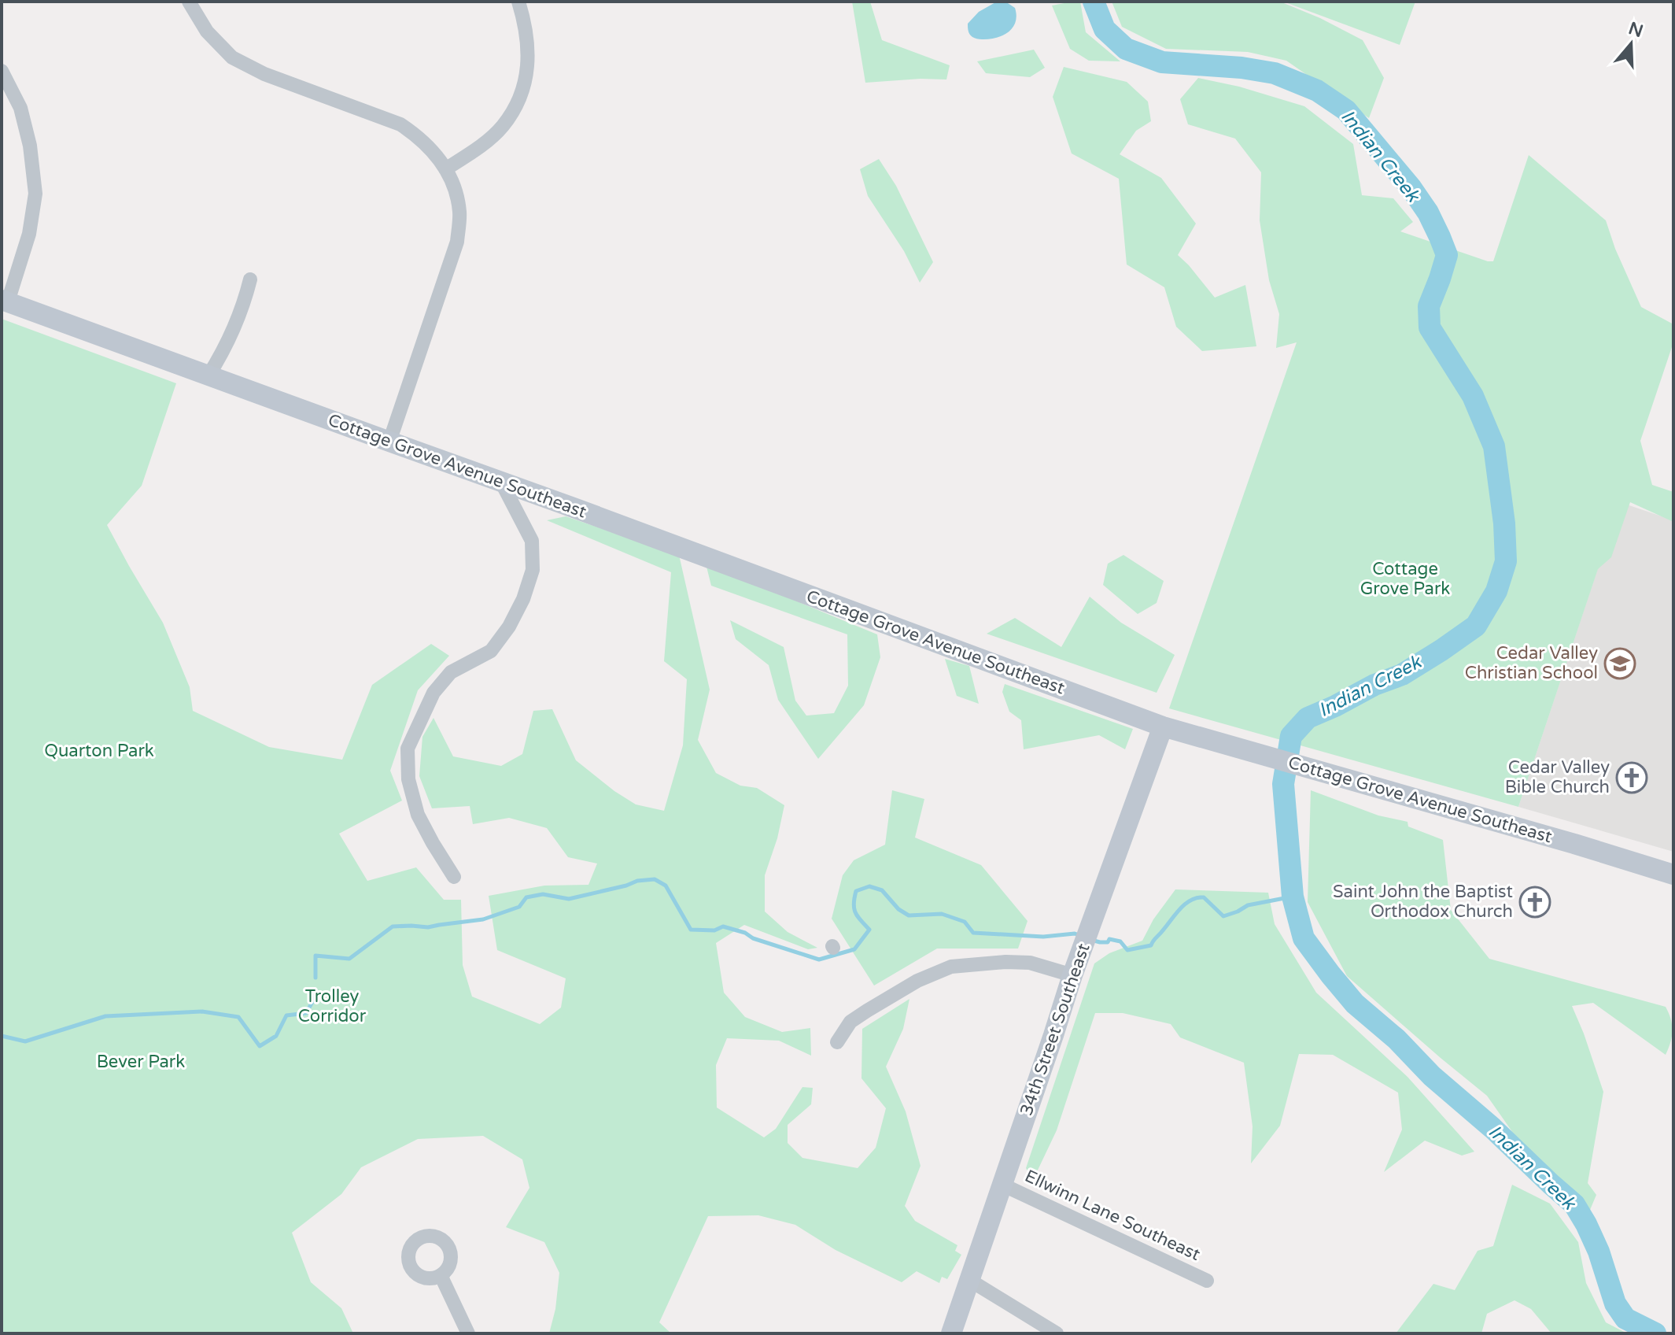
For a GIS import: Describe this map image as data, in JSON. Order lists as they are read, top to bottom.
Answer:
{
  "streets": {
    "main road": ["Cottage Grove Avenue Southeast", "34th Street Southeast"],
    "street": ["Ellwinn Lane Southeast"]
  },
  "crossings": [
    ["Cottage Grove Avenue Southeast", "34th Street Southeast"],
    ["34th Street Southeast", "Ellwinn Lane Southeast"]
  ],
  "water": ["Indian Creek"],
  "parks": [
    "Cottage Grove Park",
    "Quarton Park",
    "Trolley Corridor",
    "Bever Park"
  ],
  "places": {
    "school or university": ["Cedar Valley Christian School"],
    "church": ["Cedar Valley Bible Church", "Saint John the Baptist Orthodox Church"]
  },
  "north": "top"
}
